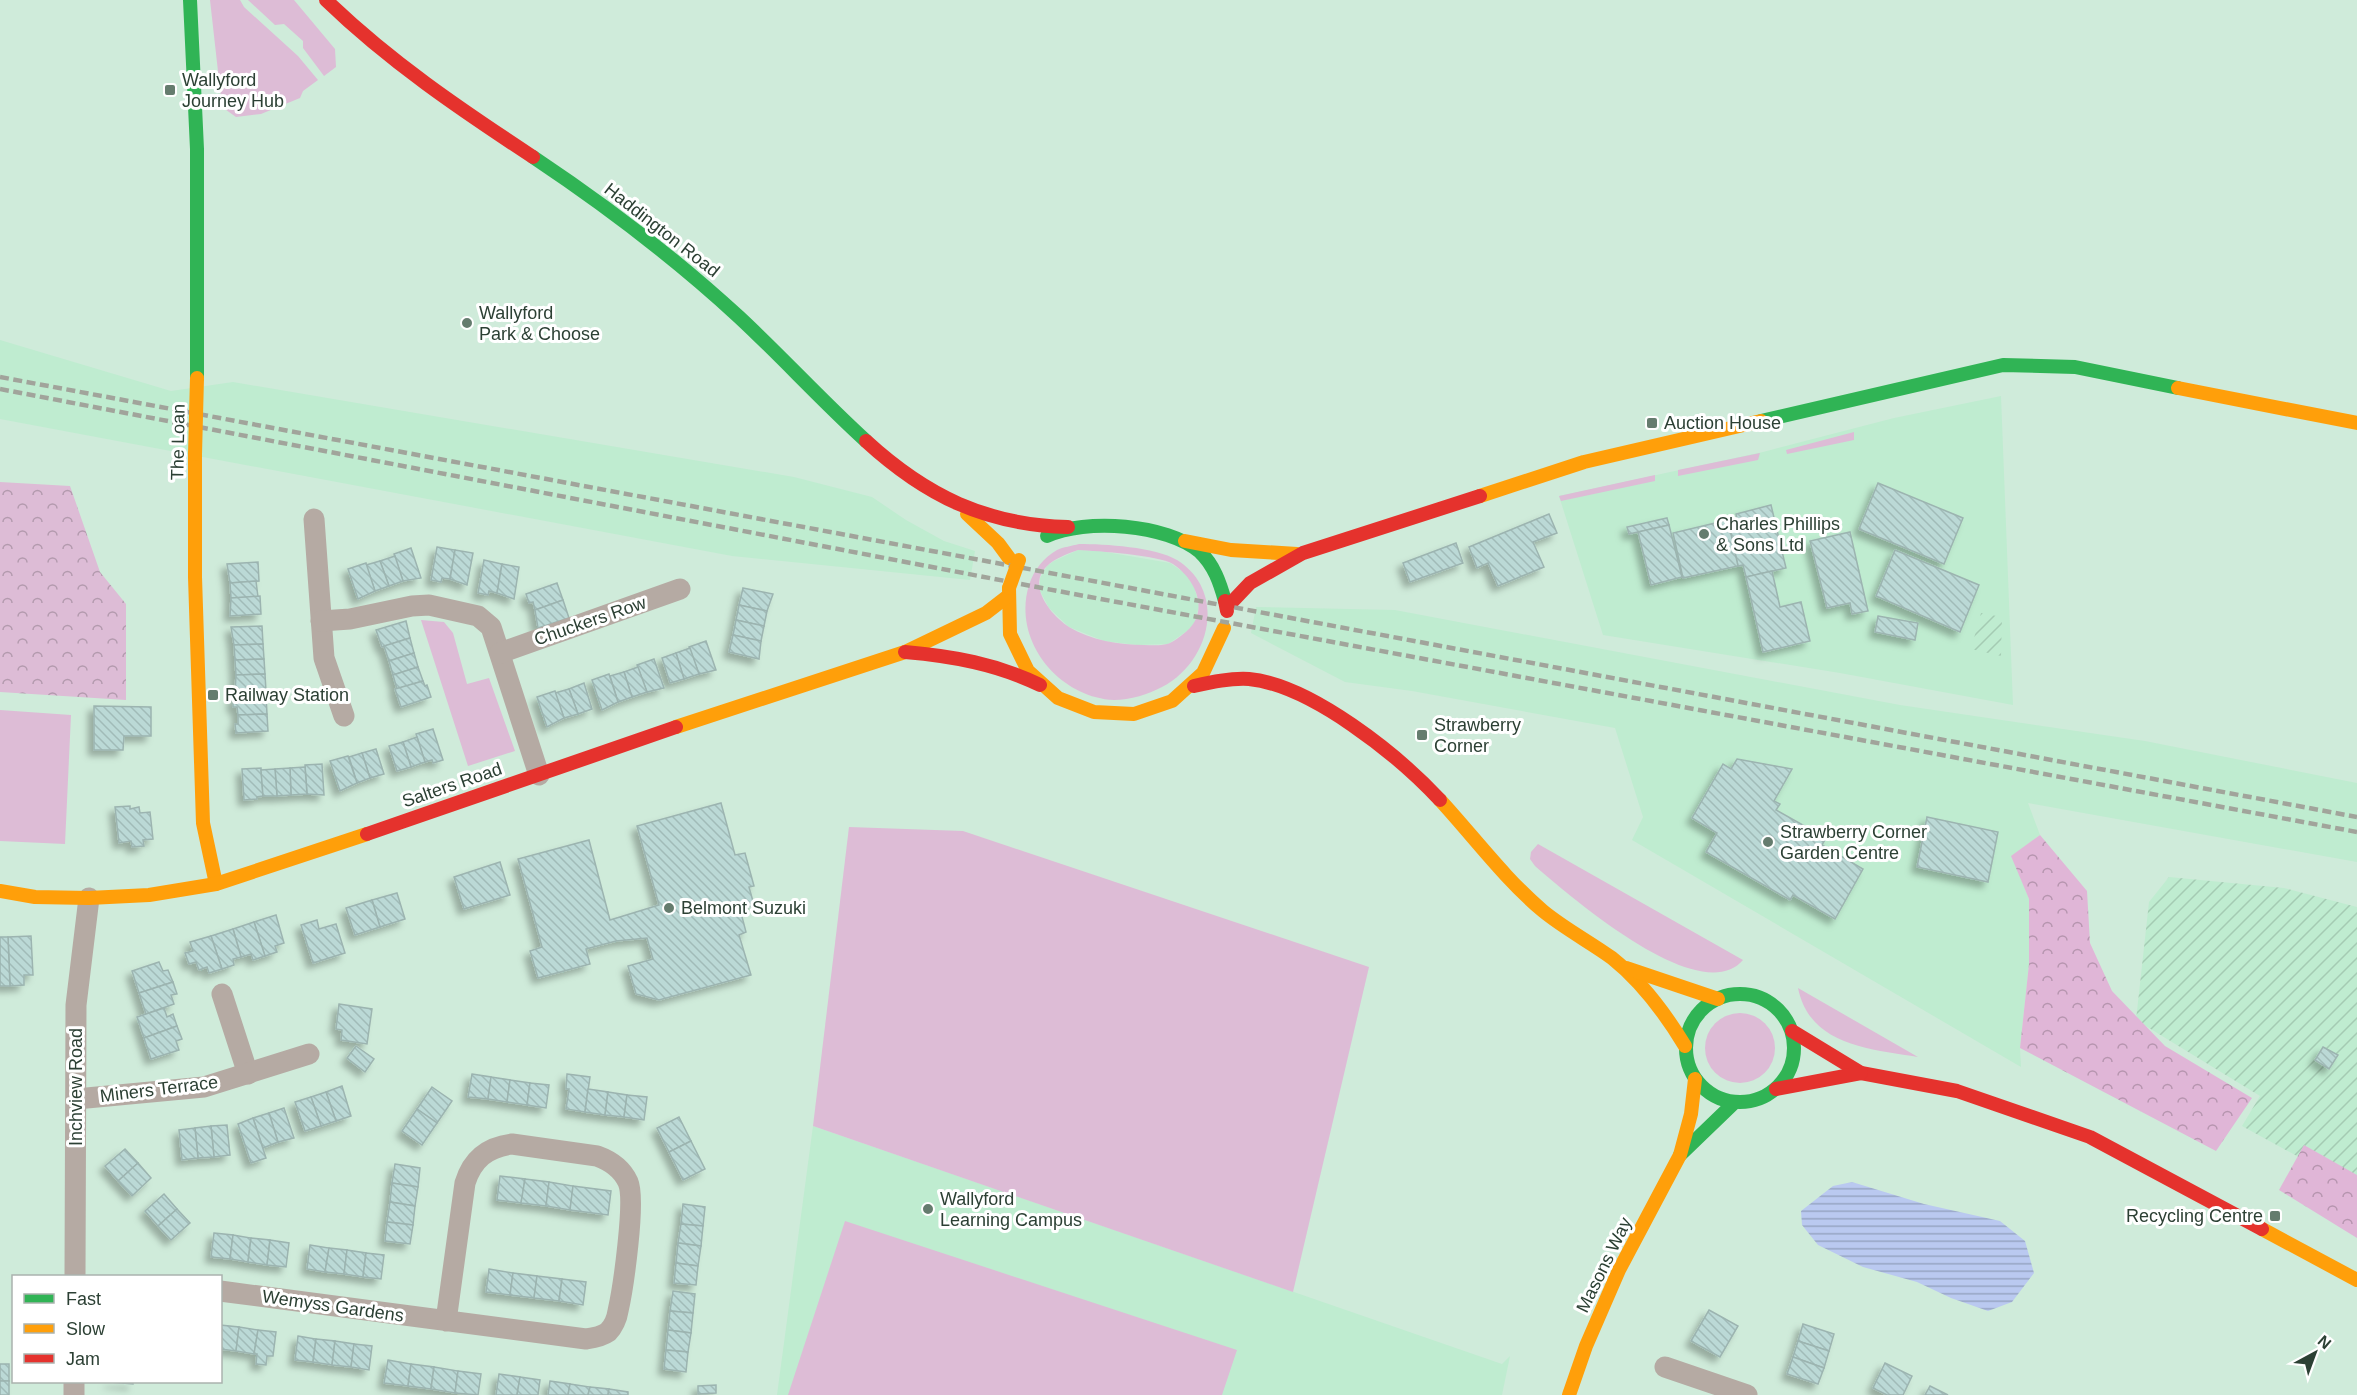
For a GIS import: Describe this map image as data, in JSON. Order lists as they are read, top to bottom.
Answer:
{
  "streets": {
    "main road": [
      "Haddington Road",
      "The Loan",
      "Salters Road",
      "Masons Way"
    ],
    "street": [
      "Chuckers Row",
      "Inchview Road",
      "Miners Terrace",
      "Wemyss Gardens"
    ]
  },
  "crossings": [
    ["Haddington Road", "Salters Road"],
    ["The Loan", "Salters Road"],
    ["Salters Road", "Inchview Road"],
    ["Inchview Road", "Miners Terrace"]
  ],
  "places": {
    "transit": [
      "Wallyford Journey Hub",
      "Auction House",
      "Railway Station",
      "Strawberry Corner",
      "Recycling Centre"
    ],
    "other": [
      "Wallyford Park & Choose",
      "Charles Phillips & Sons Ltd",
      "Strawberry Corner Garden Centre",
      "Belmont Suzuki",
      "Wallyford Learning Campus"
    ]
  },
  "legend": ["Fast", "Slow", "Jam"],
  "north": "top right"
}
